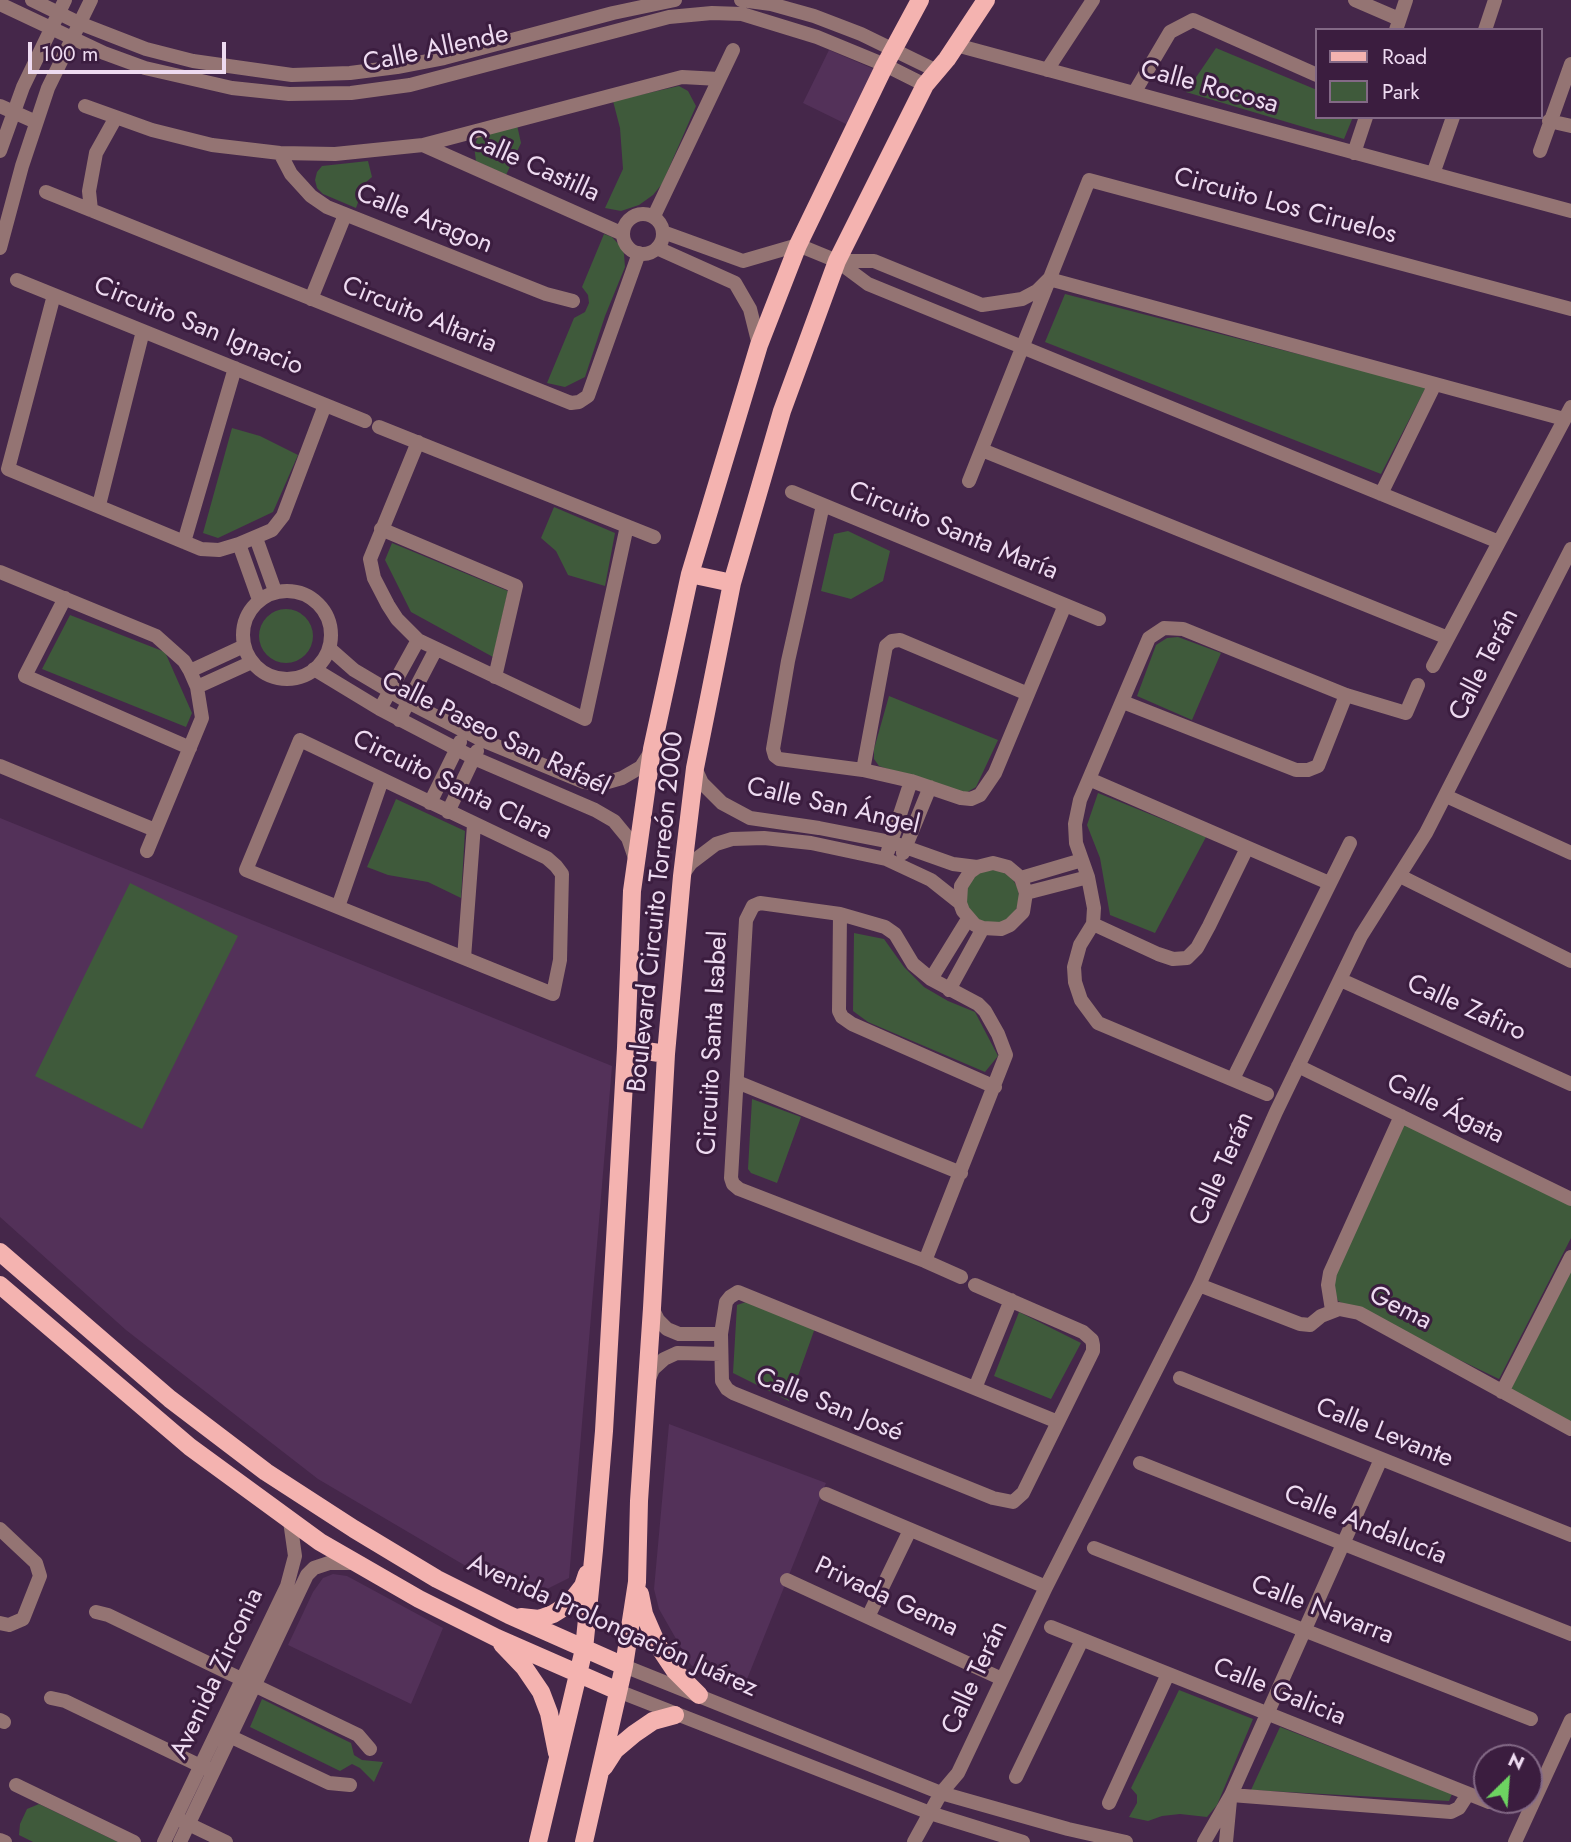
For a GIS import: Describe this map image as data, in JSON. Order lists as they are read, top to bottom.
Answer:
{
  "streets": {
    "main road": ["Boulevard Circuito Torreón 2000", "Avenida Prolongación Juárez"],
    "street": [
      "Calle Allende",
      "Calle Rocosa",
      "Calle Castilla",
      "Circuito Los Ciruelos",
      "Calle Aragon",
      "Circuito Altaria",
      "Circuito San Ignacio",
      "Circuito Santa María",
      "Calle Terán",
      "Calle Paseo San Rafaél",
      "Circuito Santa Clara",
      "Calle San Ángel",
      "Calle Zafiro",
      "Circuito Santa Isabel",
      "Calle Ágata",
      "Gema",
      "Calle San José",
      "Calle Levante",
      "Calle Andalucía",
      "Privada Gema",
      "Calle Navarra",
      "Avenida Zirconia",
      "Calle Galicia"
    ]
  },
  "crossings": [
    ["Calle Allende", "Boulevard Circuito Torreón 2000"],
    ["Calle Rocosa", "Boulevard Circuito Torreón 2000"],
    ["Calle Castilla", "Circuito Altaria"],
    ["Calle Terán", "Calle Zafiro"],
    ["Calle Terán", "Calle Ágata"],
    ["Calle Terán", "Gema"],
    ["Calle Terán", "Privada Gema"],
    ["Calle Terán", "Avenida Prolongación Juárez"],
    ["Calle Paseo San Rafaél", "Boulevard Circuito Torreón 2000"],
    ["Calle San Ángel", "Boulevard Circuito Torreón 2000"],
    ["Boulevard Circuito Torreón 2000", "Avenida Prolongación Juárez"],
    ["Avenida Prolongación Juárez", "Avenida Zirconia"]
  ],
  "legend": ["Road", "Park"],
  "scale_bar": "100 m",
  "north": "top right"
}
